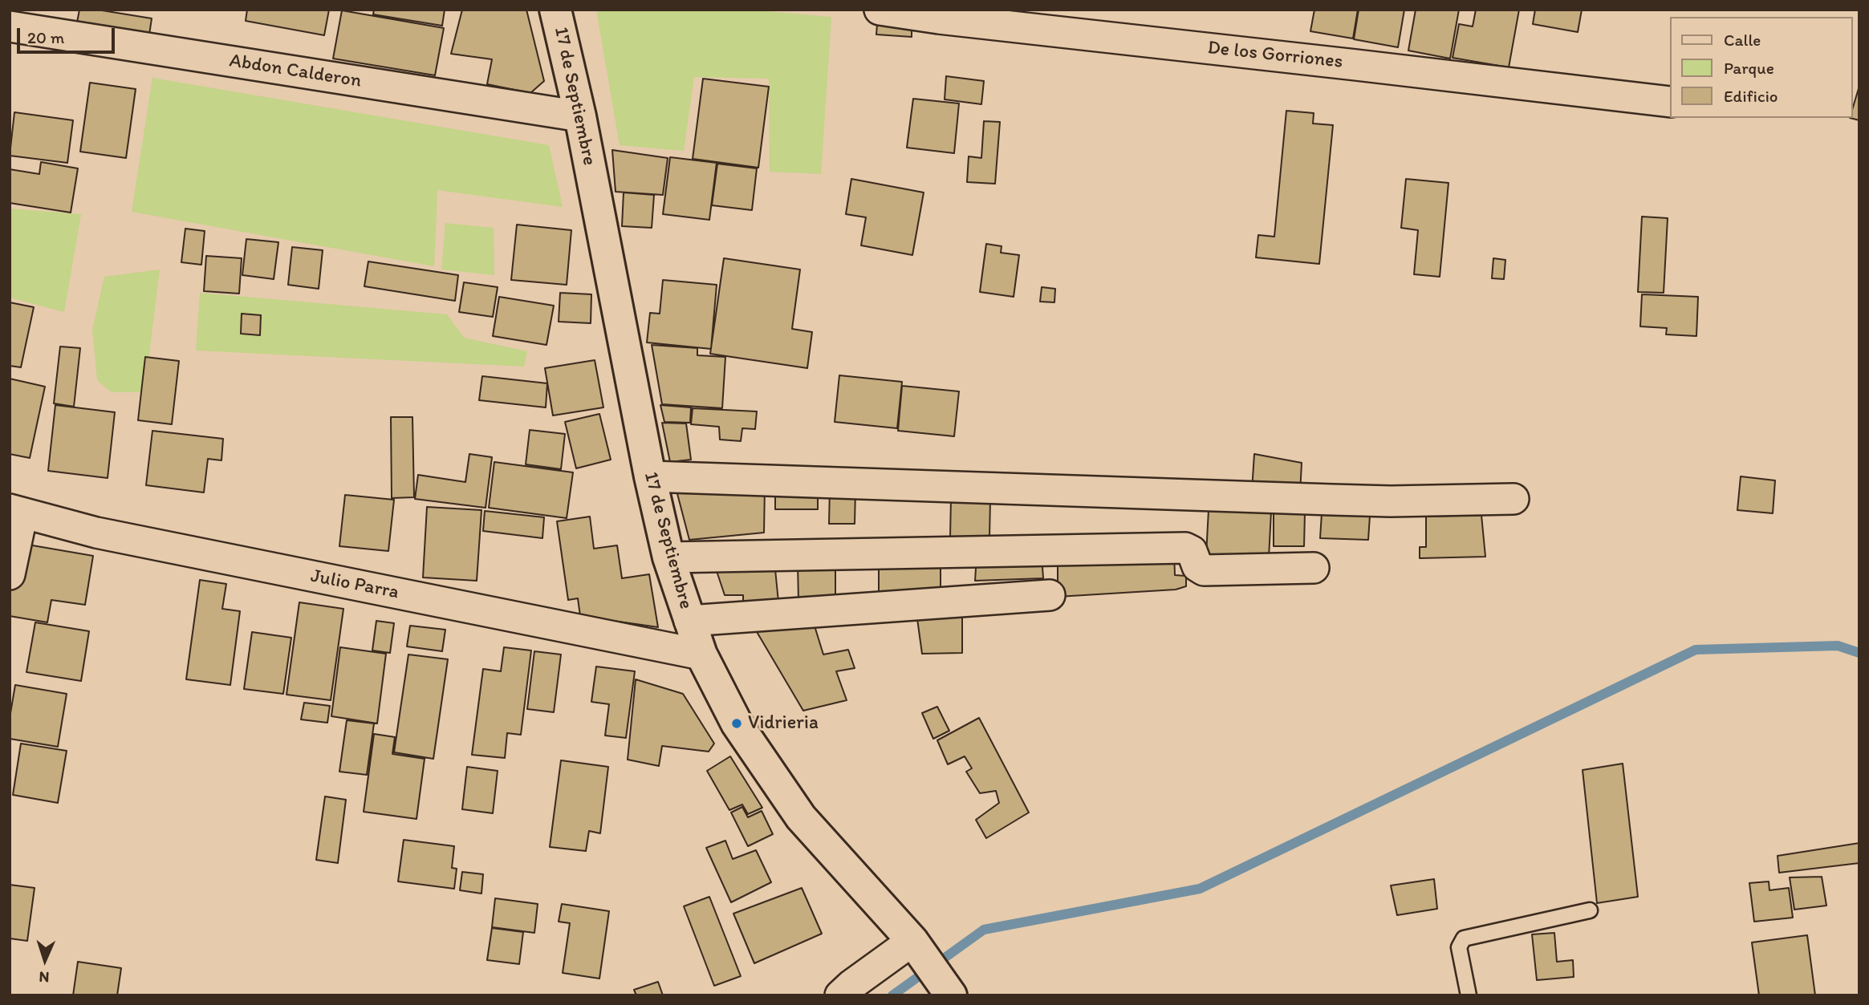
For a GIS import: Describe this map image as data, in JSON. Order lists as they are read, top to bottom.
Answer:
{
  "streets": {
    "street": [
      "De los Gorriones",
      "Abdon Calderon",
      "17 de Septiembre",
      "Julio Parra"
    ]
  },
  "crossings": [
    ["Abdon Calderon", "17 de Septiembre"],
    ["17 de Septiembre", "Julio Parra"]
  ],
  "places": ["Vidrieria"],
  "legend": ["Calle", "Parque", "Edificio"],
  "scale_bar": "20 m",
  "north": "bottom"
}
